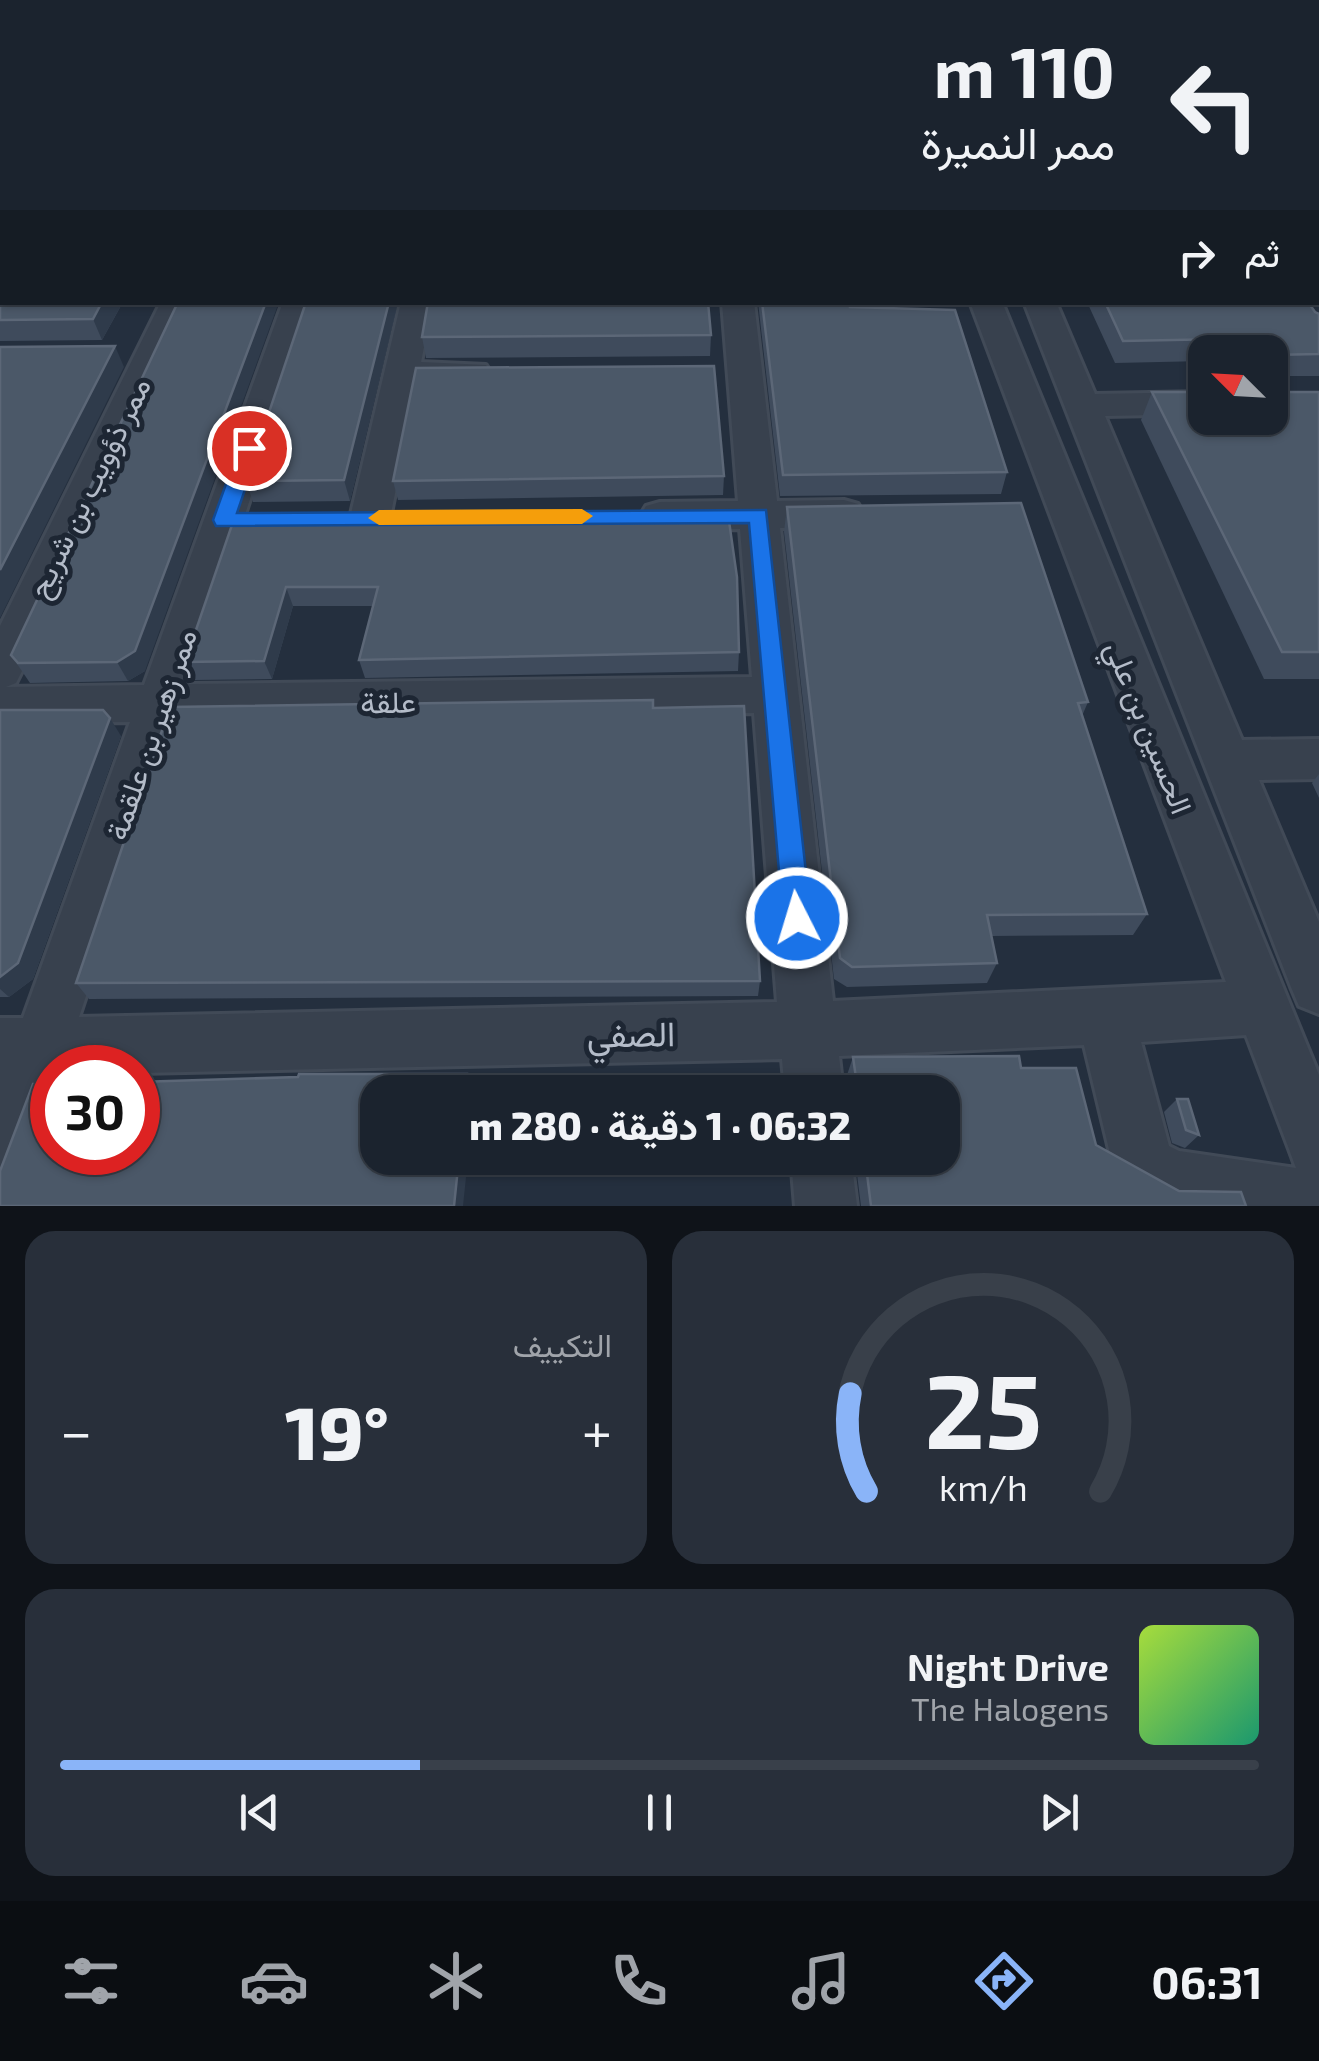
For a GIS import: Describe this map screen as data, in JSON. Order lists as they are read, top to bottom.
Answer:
{
  "streets": {
    "street": [
      "ممر ذؤويب بن شريح",
      "علقة",
      "الحسين بن علي",
      "ممر زهير بن علقمة",
      "الصفي"
    ]
  },
  "crossings": [
    ["علقة", "ممر زهير بن علقمة"],
    ["الحسين بن علي", "الصفي"],
    ["ممر زهير بن علقمة", "الصفي"]
  ],
  "north": "top left",
  "page": {
    "turn": ["110 m", "ممر النميرة"],
    "then": "ثم",
    "limit": "30",
    "trip": "06:32 · 1 دقيقة · 280 m",
    "tile": "التكييف",
    "heat": ["−", "19°", "+"],
    "song": ["Night Drive", "The Halogens"],
    "tabs": "06:31",
    "gauge": ["25", "km/h"]
  }
}
